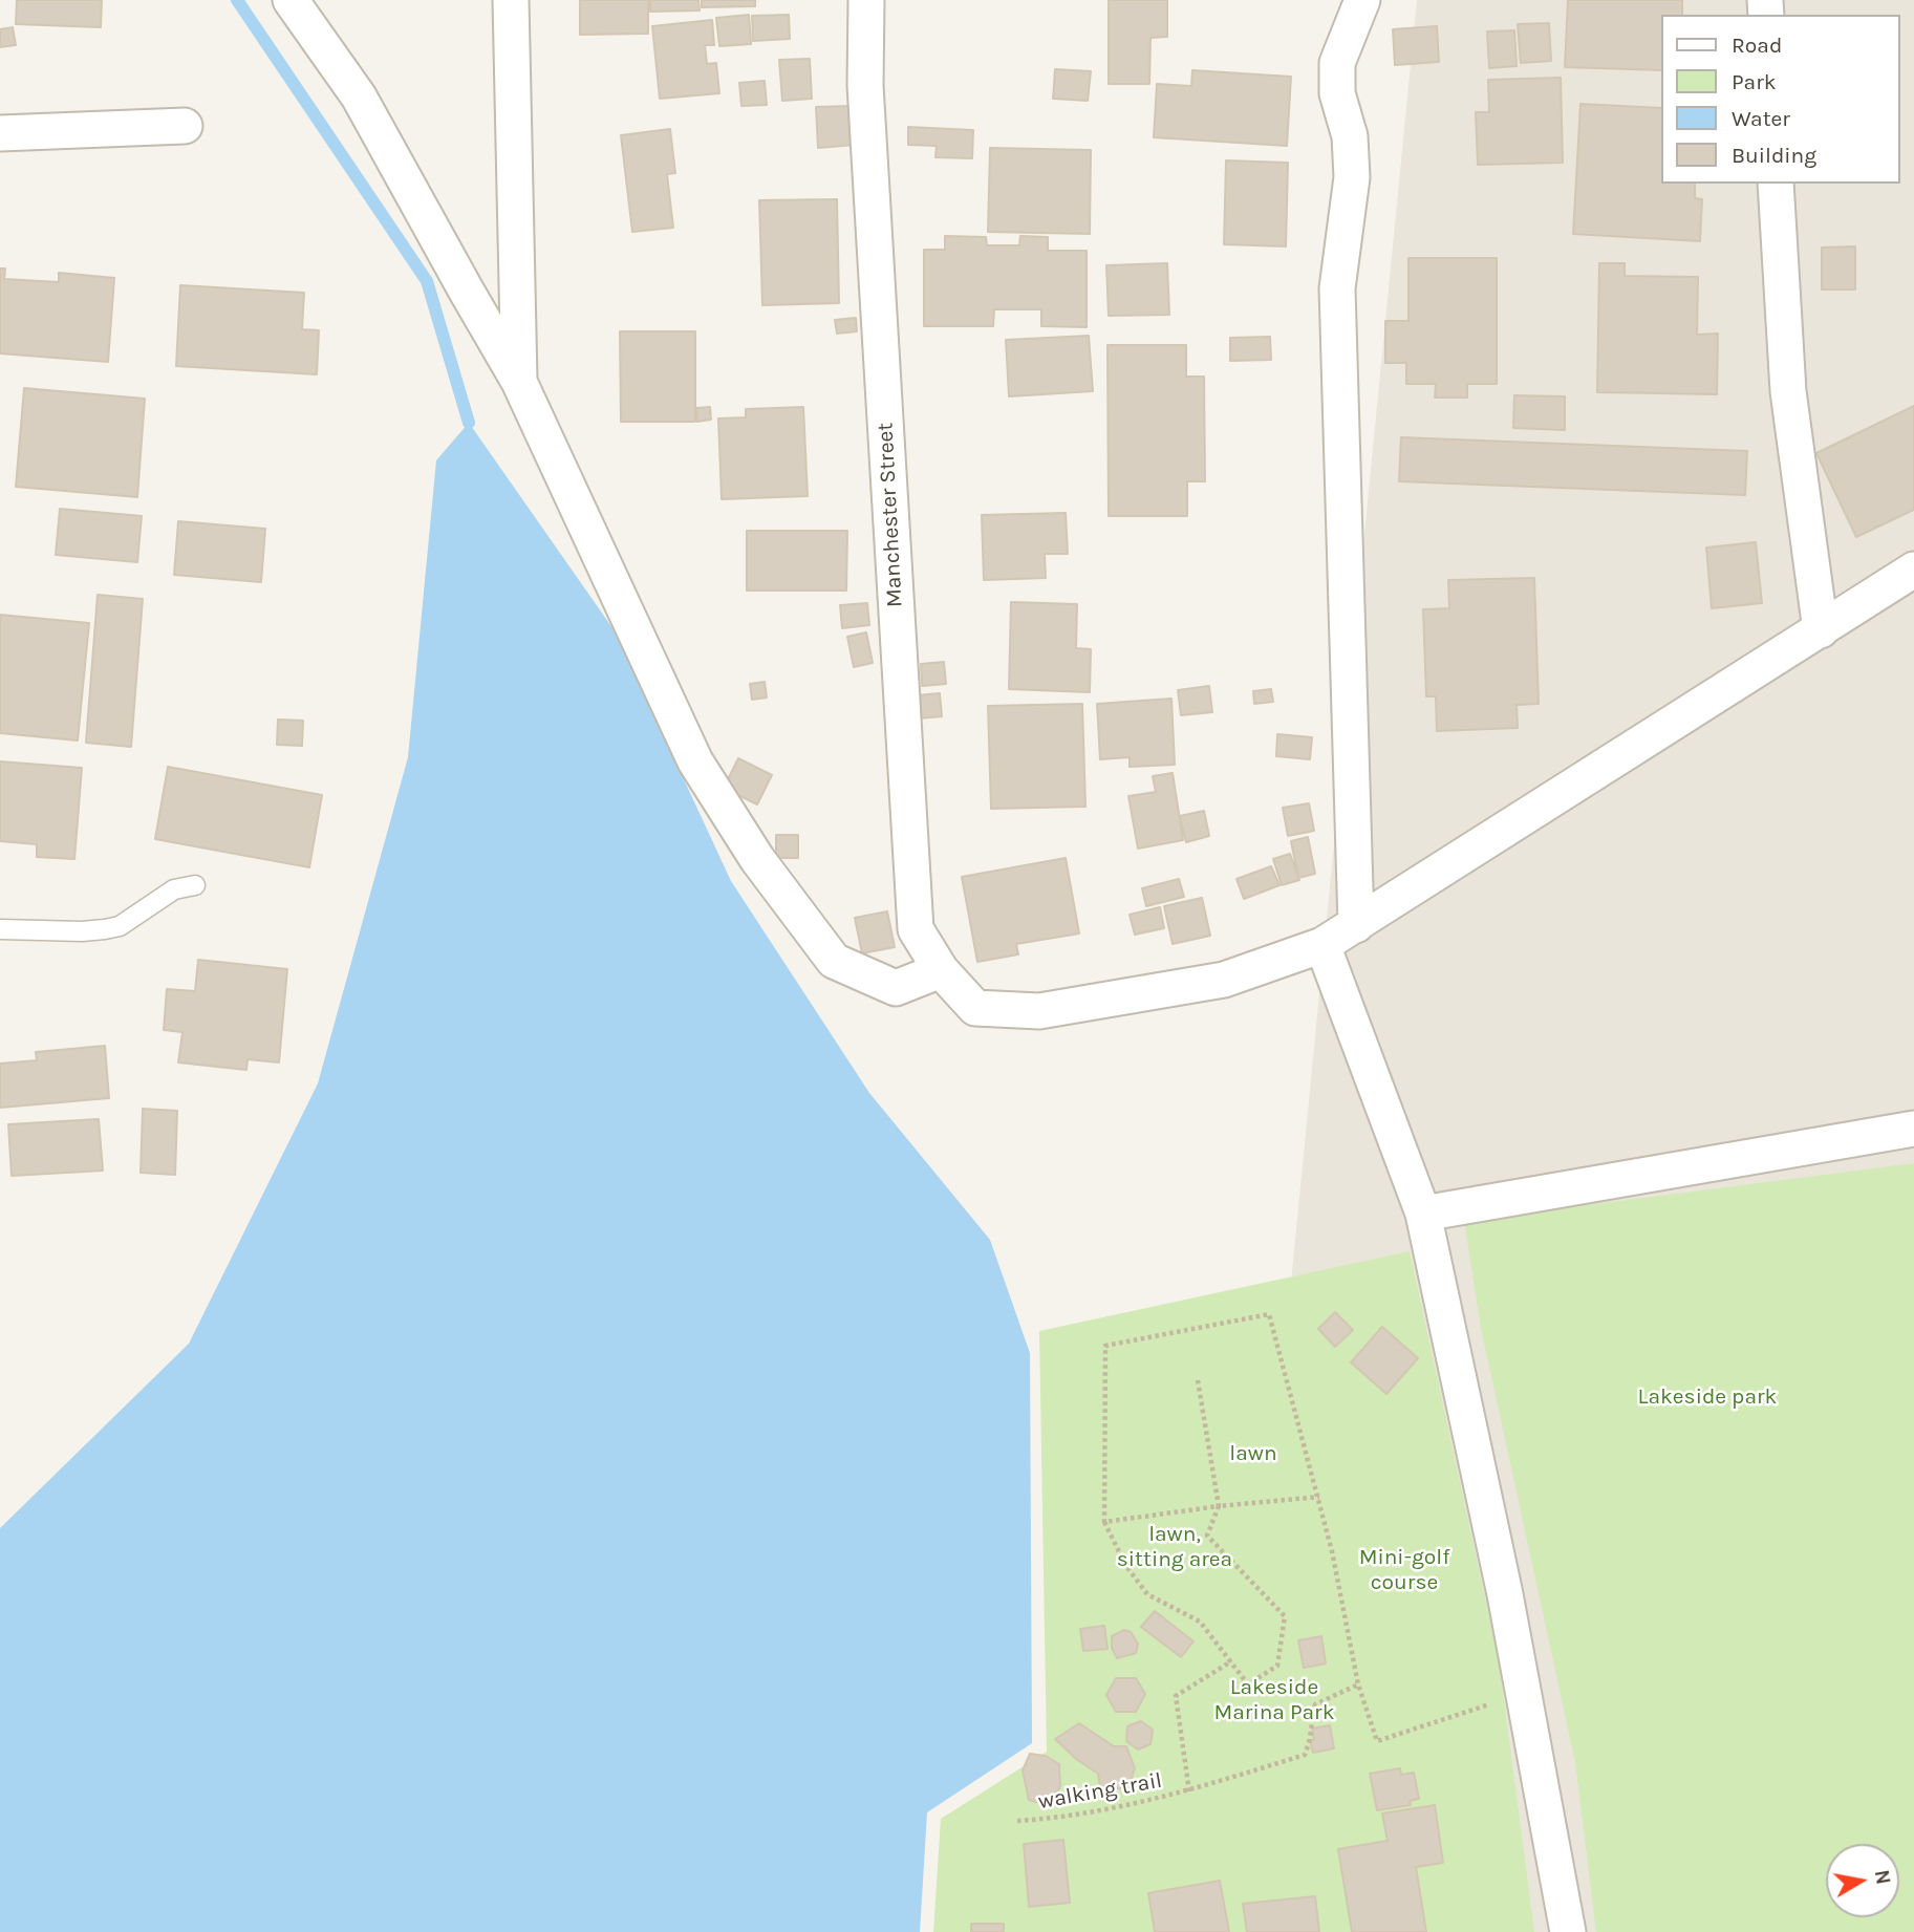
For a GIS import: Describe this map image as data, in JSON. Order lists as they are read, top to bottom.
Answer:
{
  "streets": {
    "street": ["Manchester Street"],
    "path": ["walking trail"]
  },
  "parks": [
    "Lakeside park",
    "lawn",
    "lawn, sitting area",
    "Mini-golf course",
    "Lakeside Marina Park"
  ],
  "legend": [
    "Road",
    "Park",
    "Water",
    "Building"
  ],
  "north": "right"
}
